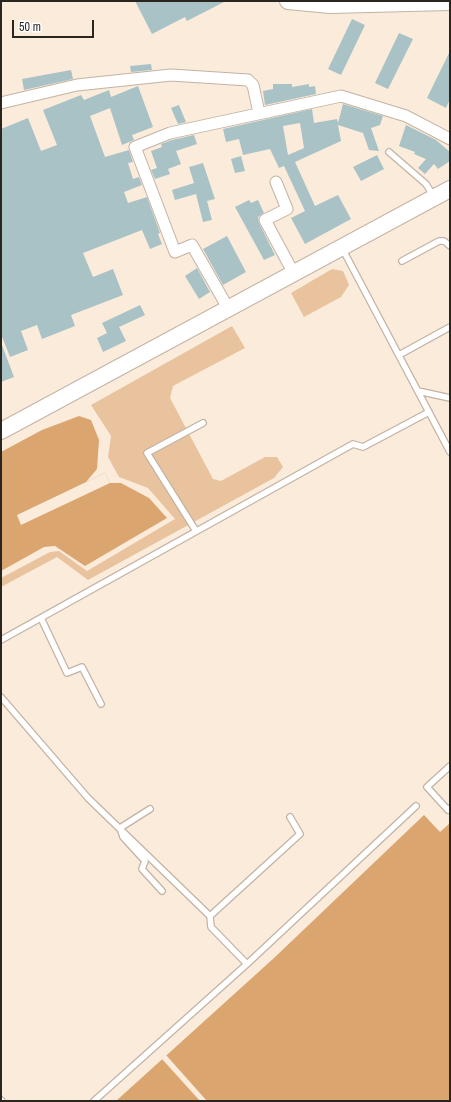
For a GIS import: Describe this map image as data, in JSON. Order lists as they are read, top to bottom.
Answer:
{
  "scale_bar": "50 m"
}
